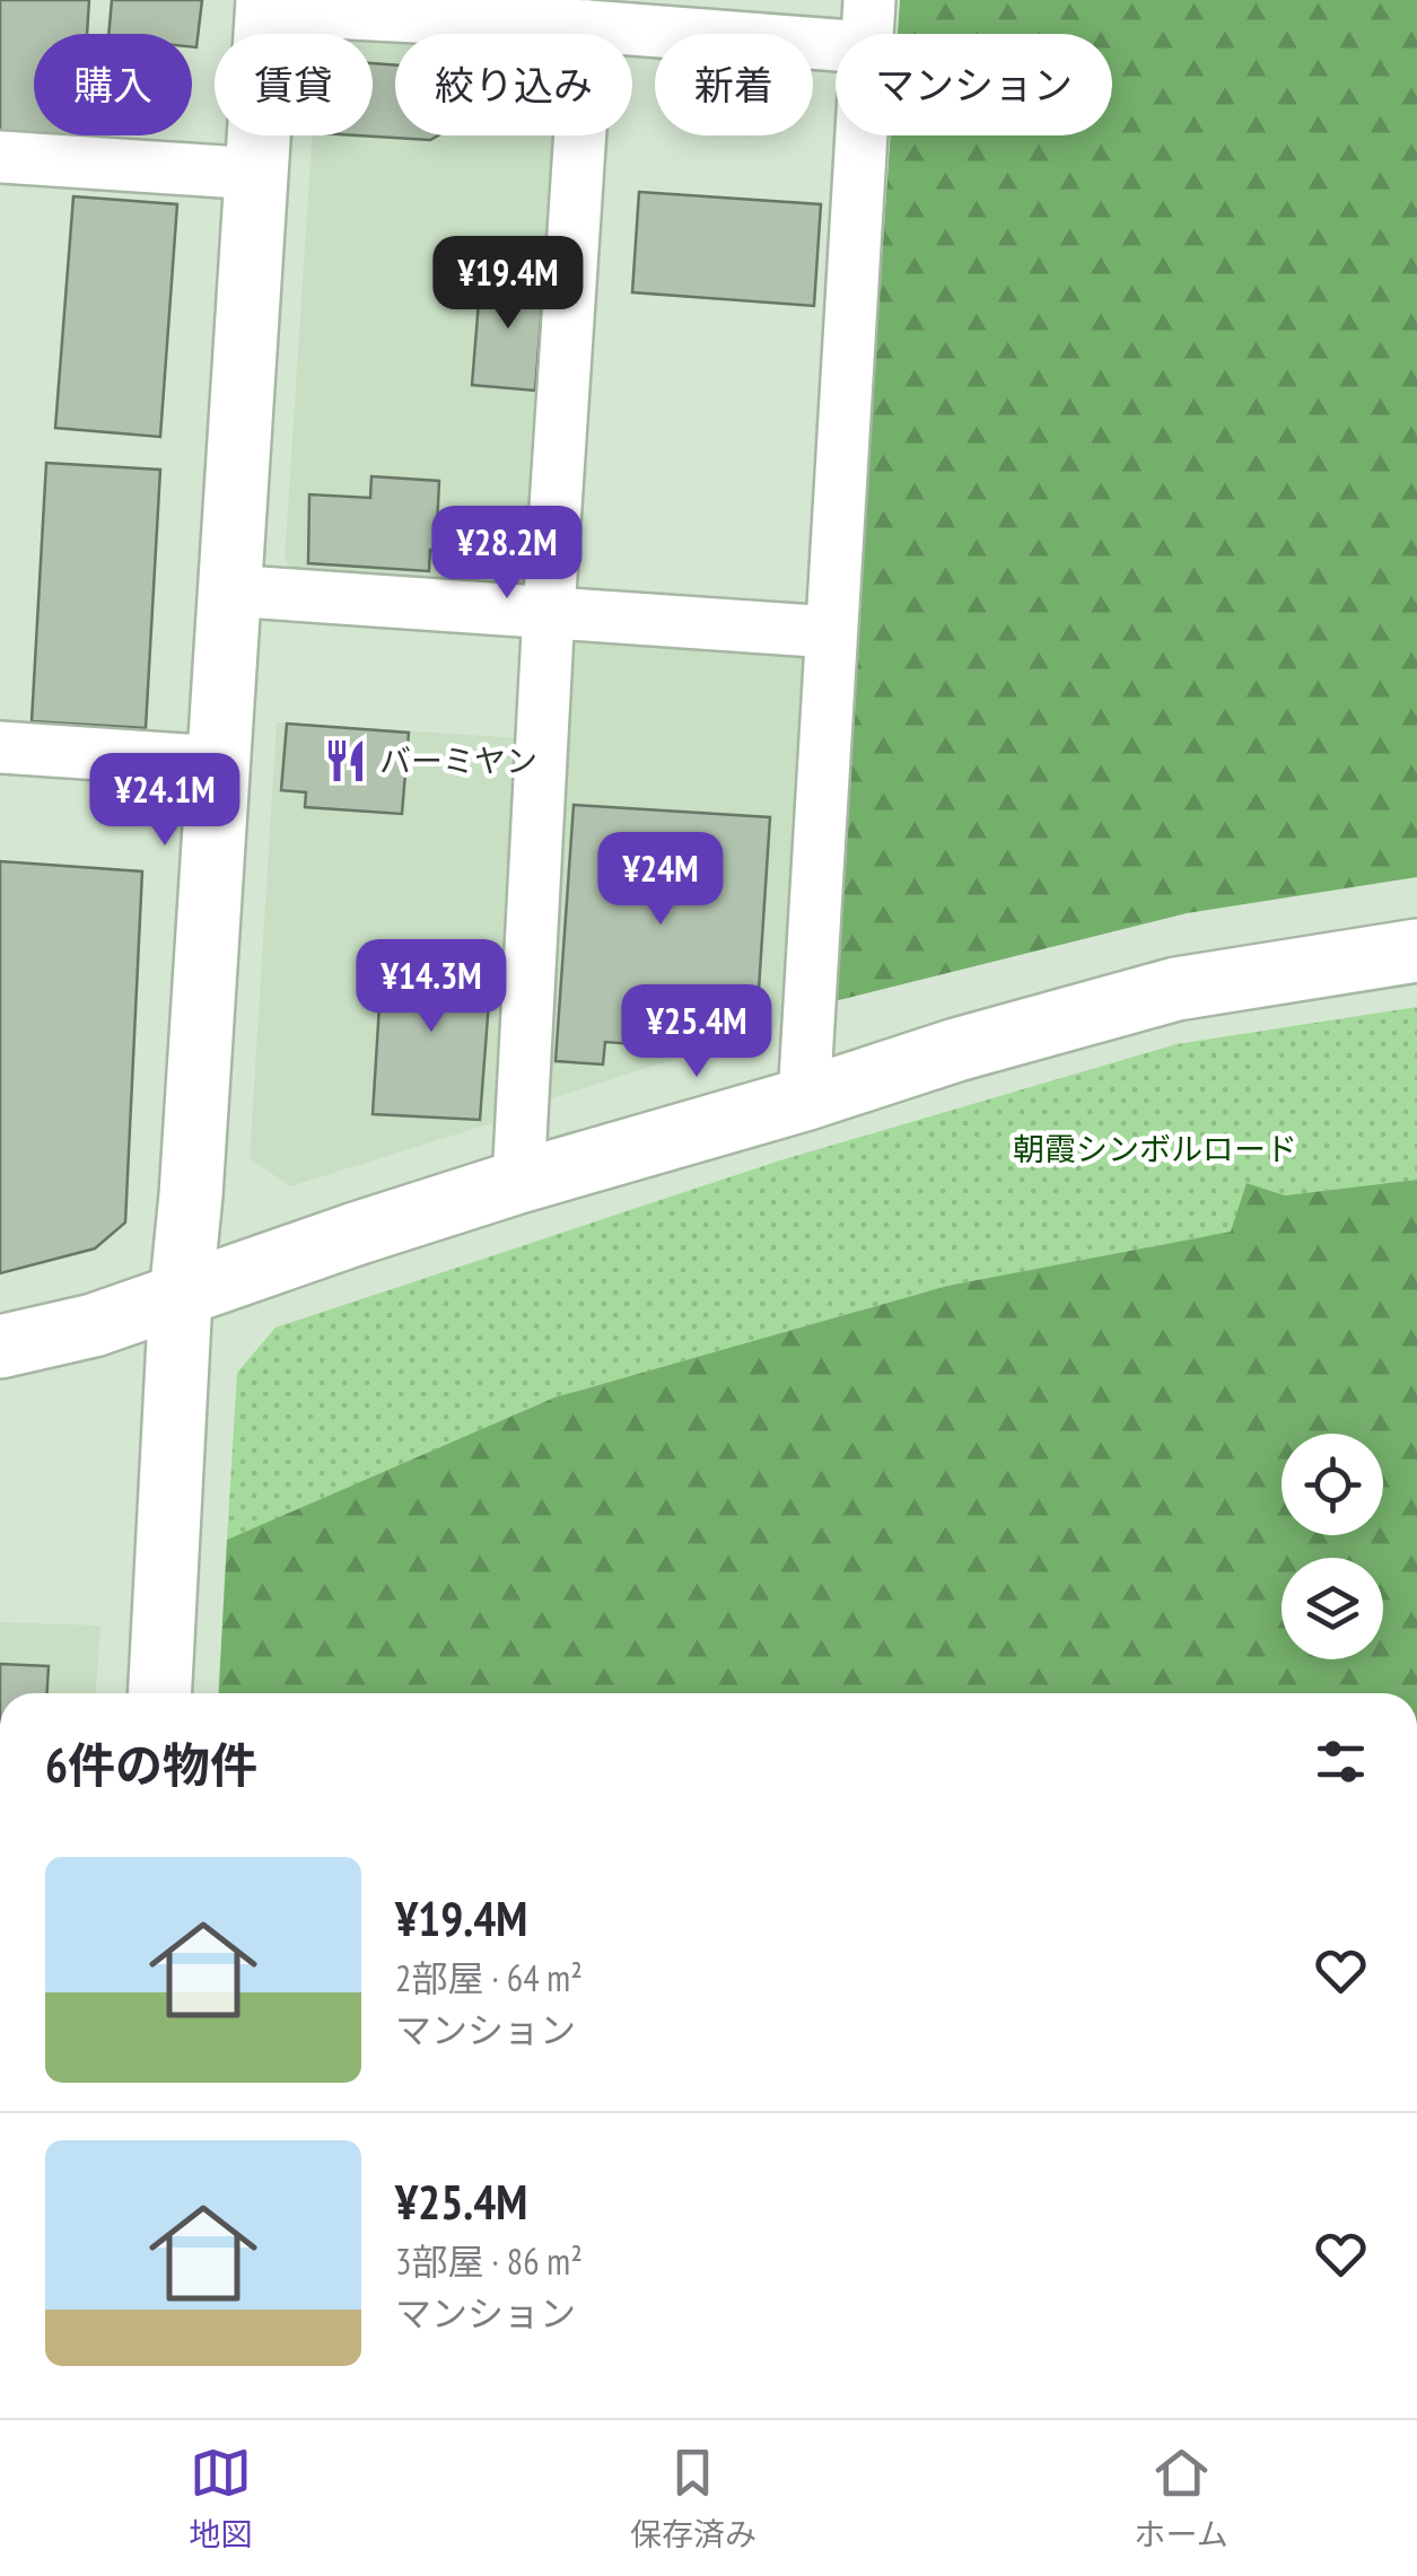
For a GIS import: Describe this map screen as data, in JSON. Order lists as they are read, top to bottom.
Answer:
{
  "parks": ["朝霞シンボルロード"],
  "places": {
    "restaurant": ["バーミヤン"]
  },
  "page": {
    "chip": [
      "購入",
      "賃貸",
      "絞り込み",
      "新着",
      "マンション"
    ],
    "price": [
      "¥19.4M",
      "¥28.2M",
      "¥24.1M",
      "¥24M",
      "¥14.3M",
      "¥25.4M"
    ],
    "heading": "6件の物件",
    "list": [
      {
        "name": "¥19.4M",
        "note": "2部屋 · 64 m² · マンション"
      },
      {
        "name": "¥25.4M",
        "note": "3部屋 · 86 m² · マンション"
      }
    ],
    "tabs": ["地図", "保存済み", "ホーム"]
  }
}
